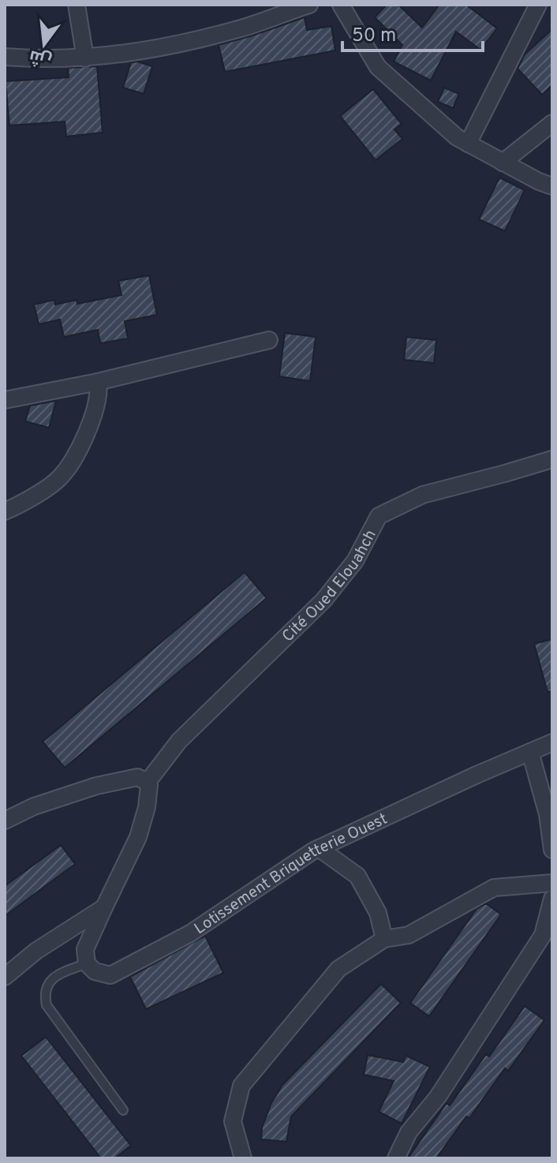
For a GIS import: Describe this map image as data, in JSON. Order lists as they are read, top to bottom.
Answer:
{
  "streets": {
    "street": ["Cité Oued Elouahch", "Lotissement Briquetterie Ouest"]
  },
  "scale_bar": "50 m",
  "north": "bottom"
}
